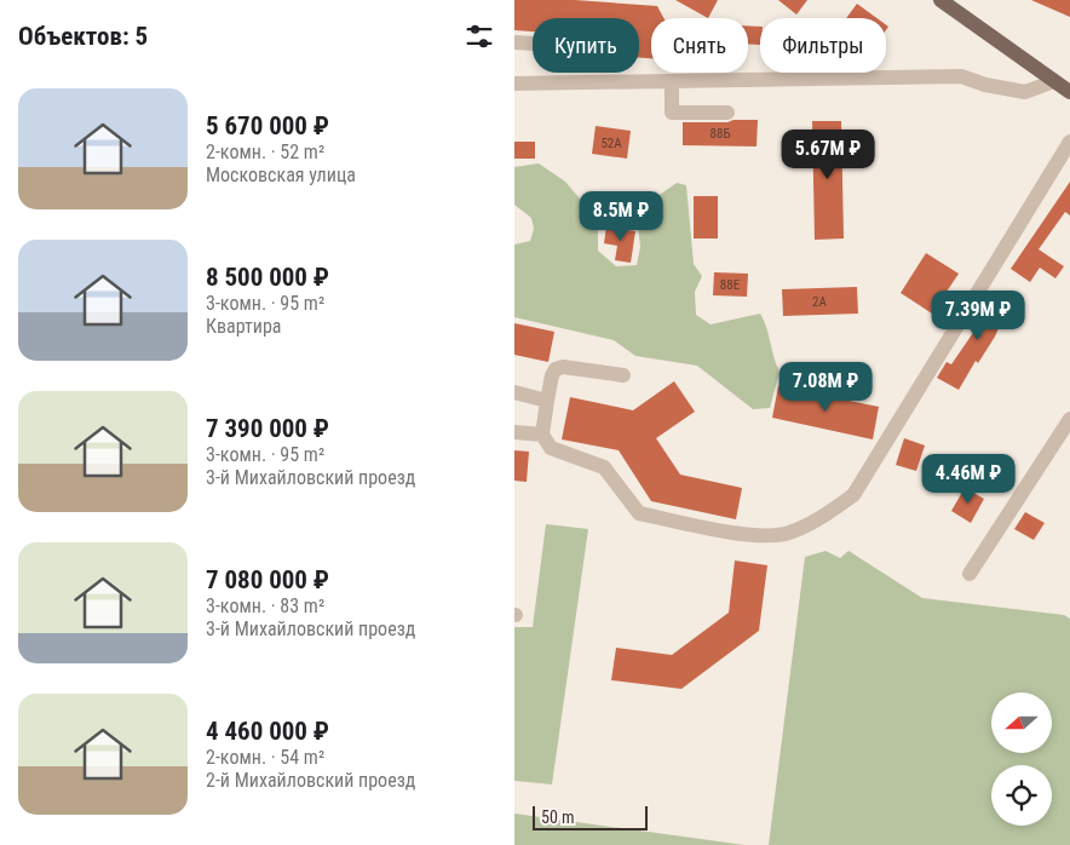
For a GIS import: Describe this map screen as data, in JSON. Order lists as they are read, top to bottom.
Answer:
{
  "house_numbers": [
    "88Б",
    "52А",
    "88Е",
    "2А"
  ],
  "scale_bar": "50 m",
  "north": "left",
  "page": {
    "heading": "Объектов: 5",
    "chip": ["Купить", "Снять", "Фильтры"],
    "list": [
      {
        "name": "5 670 000 ₽",
        "note": "2-комн. · 52 m² · Московская улица"
      },
      {
        "name": "8 500 000 ₽",
        "note": "3-комн. · 95 m² · Квартира"
      },
      {
        "name": "7 390 000 ₽",
        "note": "3-комн. · 95 m² · 3-й Михайловский проезд"
      },
      {
        "name": "7 080 000 ₽",
        "note": "3-комн. · 83 m² · 3-й Михайловский проезд"
      },
      {
        "name": "4 460 000 ₽",
        "note": "2-комн. · 54 m² · 2-й Михайловский проезд"
      }
    ],
    "price": [
      "5.67M ₽",
      "8.5M ₽",
      "7.39M ₽",
      "7.08M ₽",
      "4.46M ₽"
    ],
    "scale": "50 m"
  }
}
